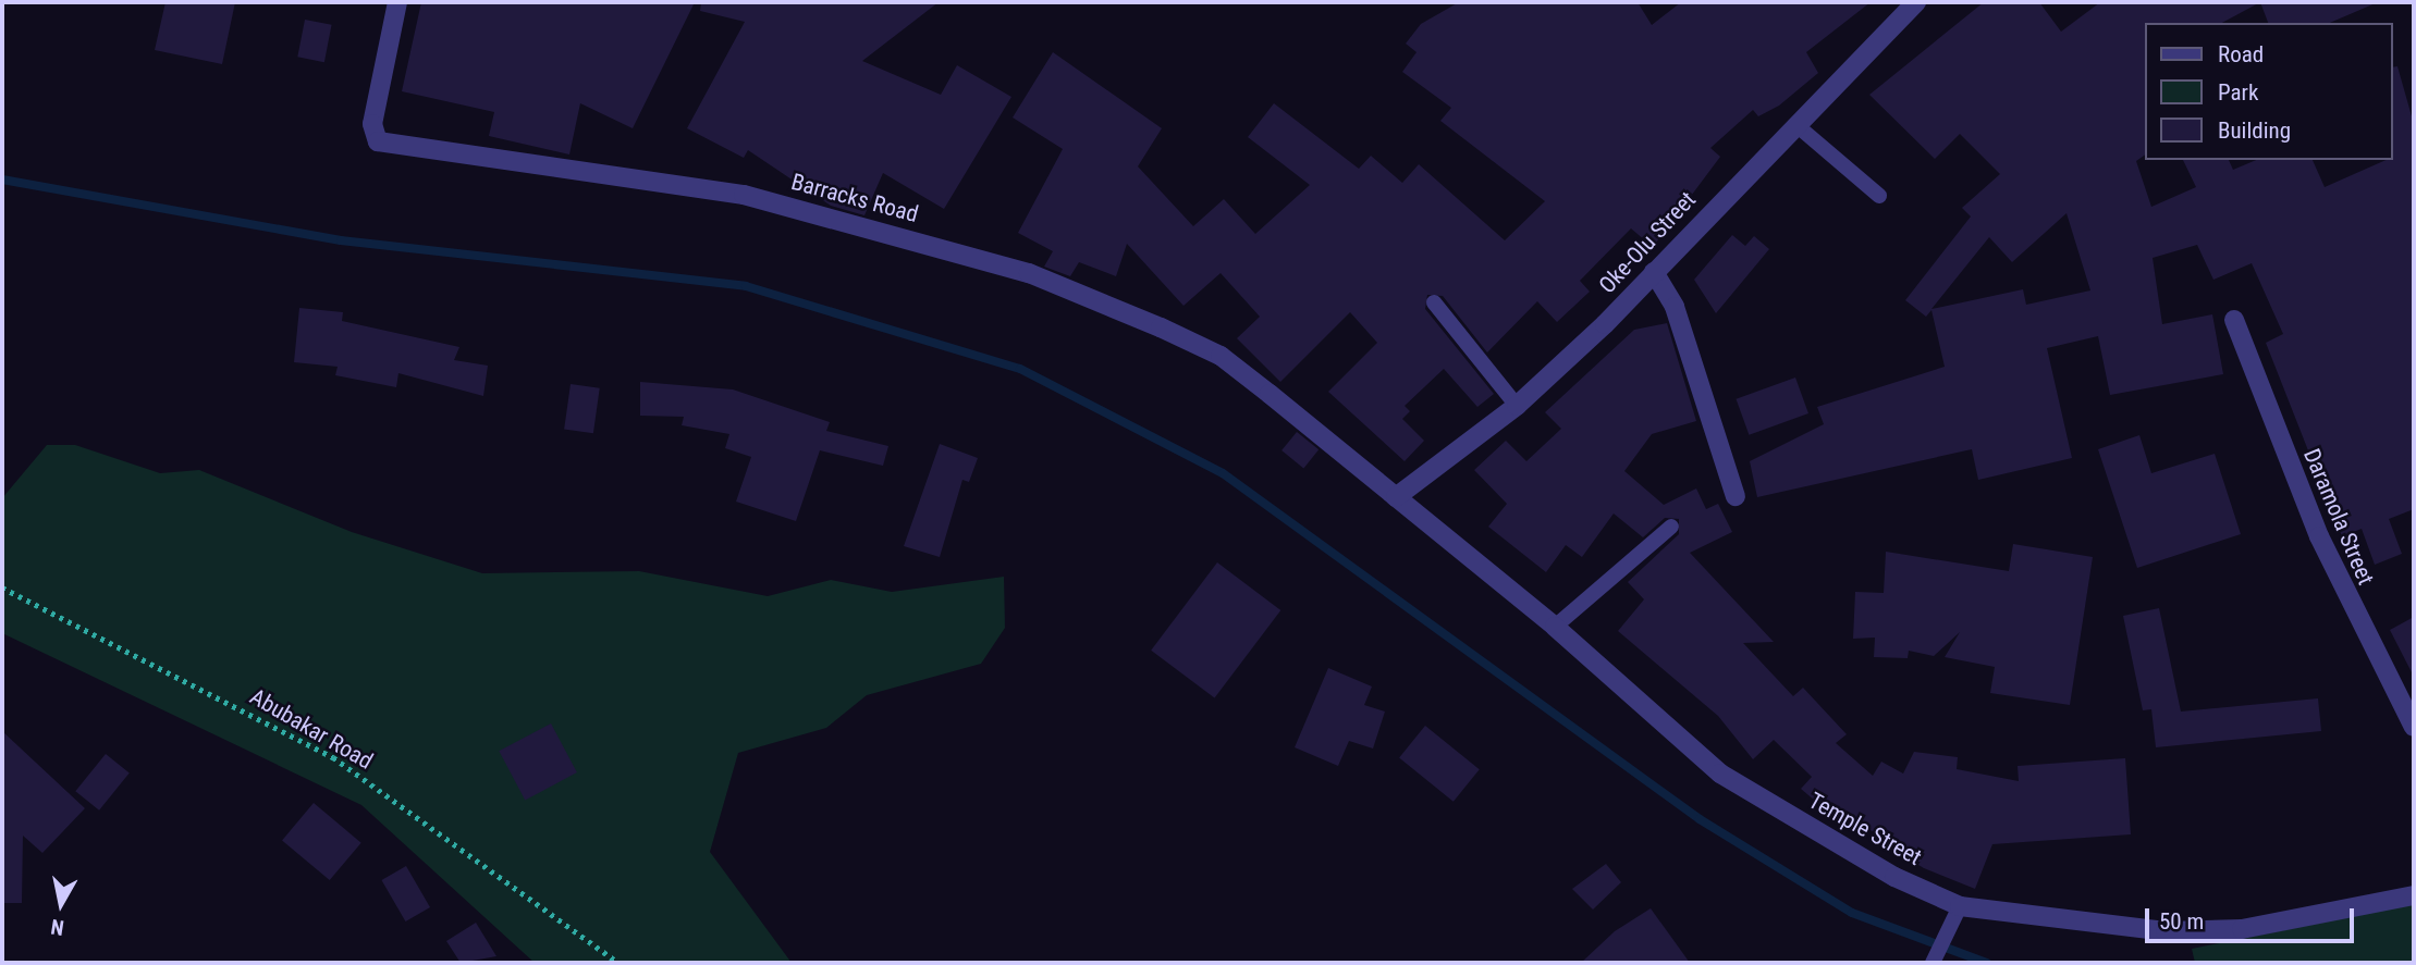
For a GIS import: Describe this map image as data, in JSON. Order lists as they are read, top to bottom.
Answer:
{
  "streets": {
    "street": [
      "Barracks Road",
      "Oke-Olu Street",
      "Daramola Street",
      "Temple Street"
    ],
    "path": ["Abubakar Road"]
  },
  "crossings": [
    ["Barracks Road", "Oke-Olu Street"],
    ["Barracks Road", "Temple Street"],
    ["Oke-Olu Street", "Temple Street"]
  ],
  "legend": ["Road", "Park", "Building"],
  "scale_bar": "50 m",
  "north": "bottom"
}
